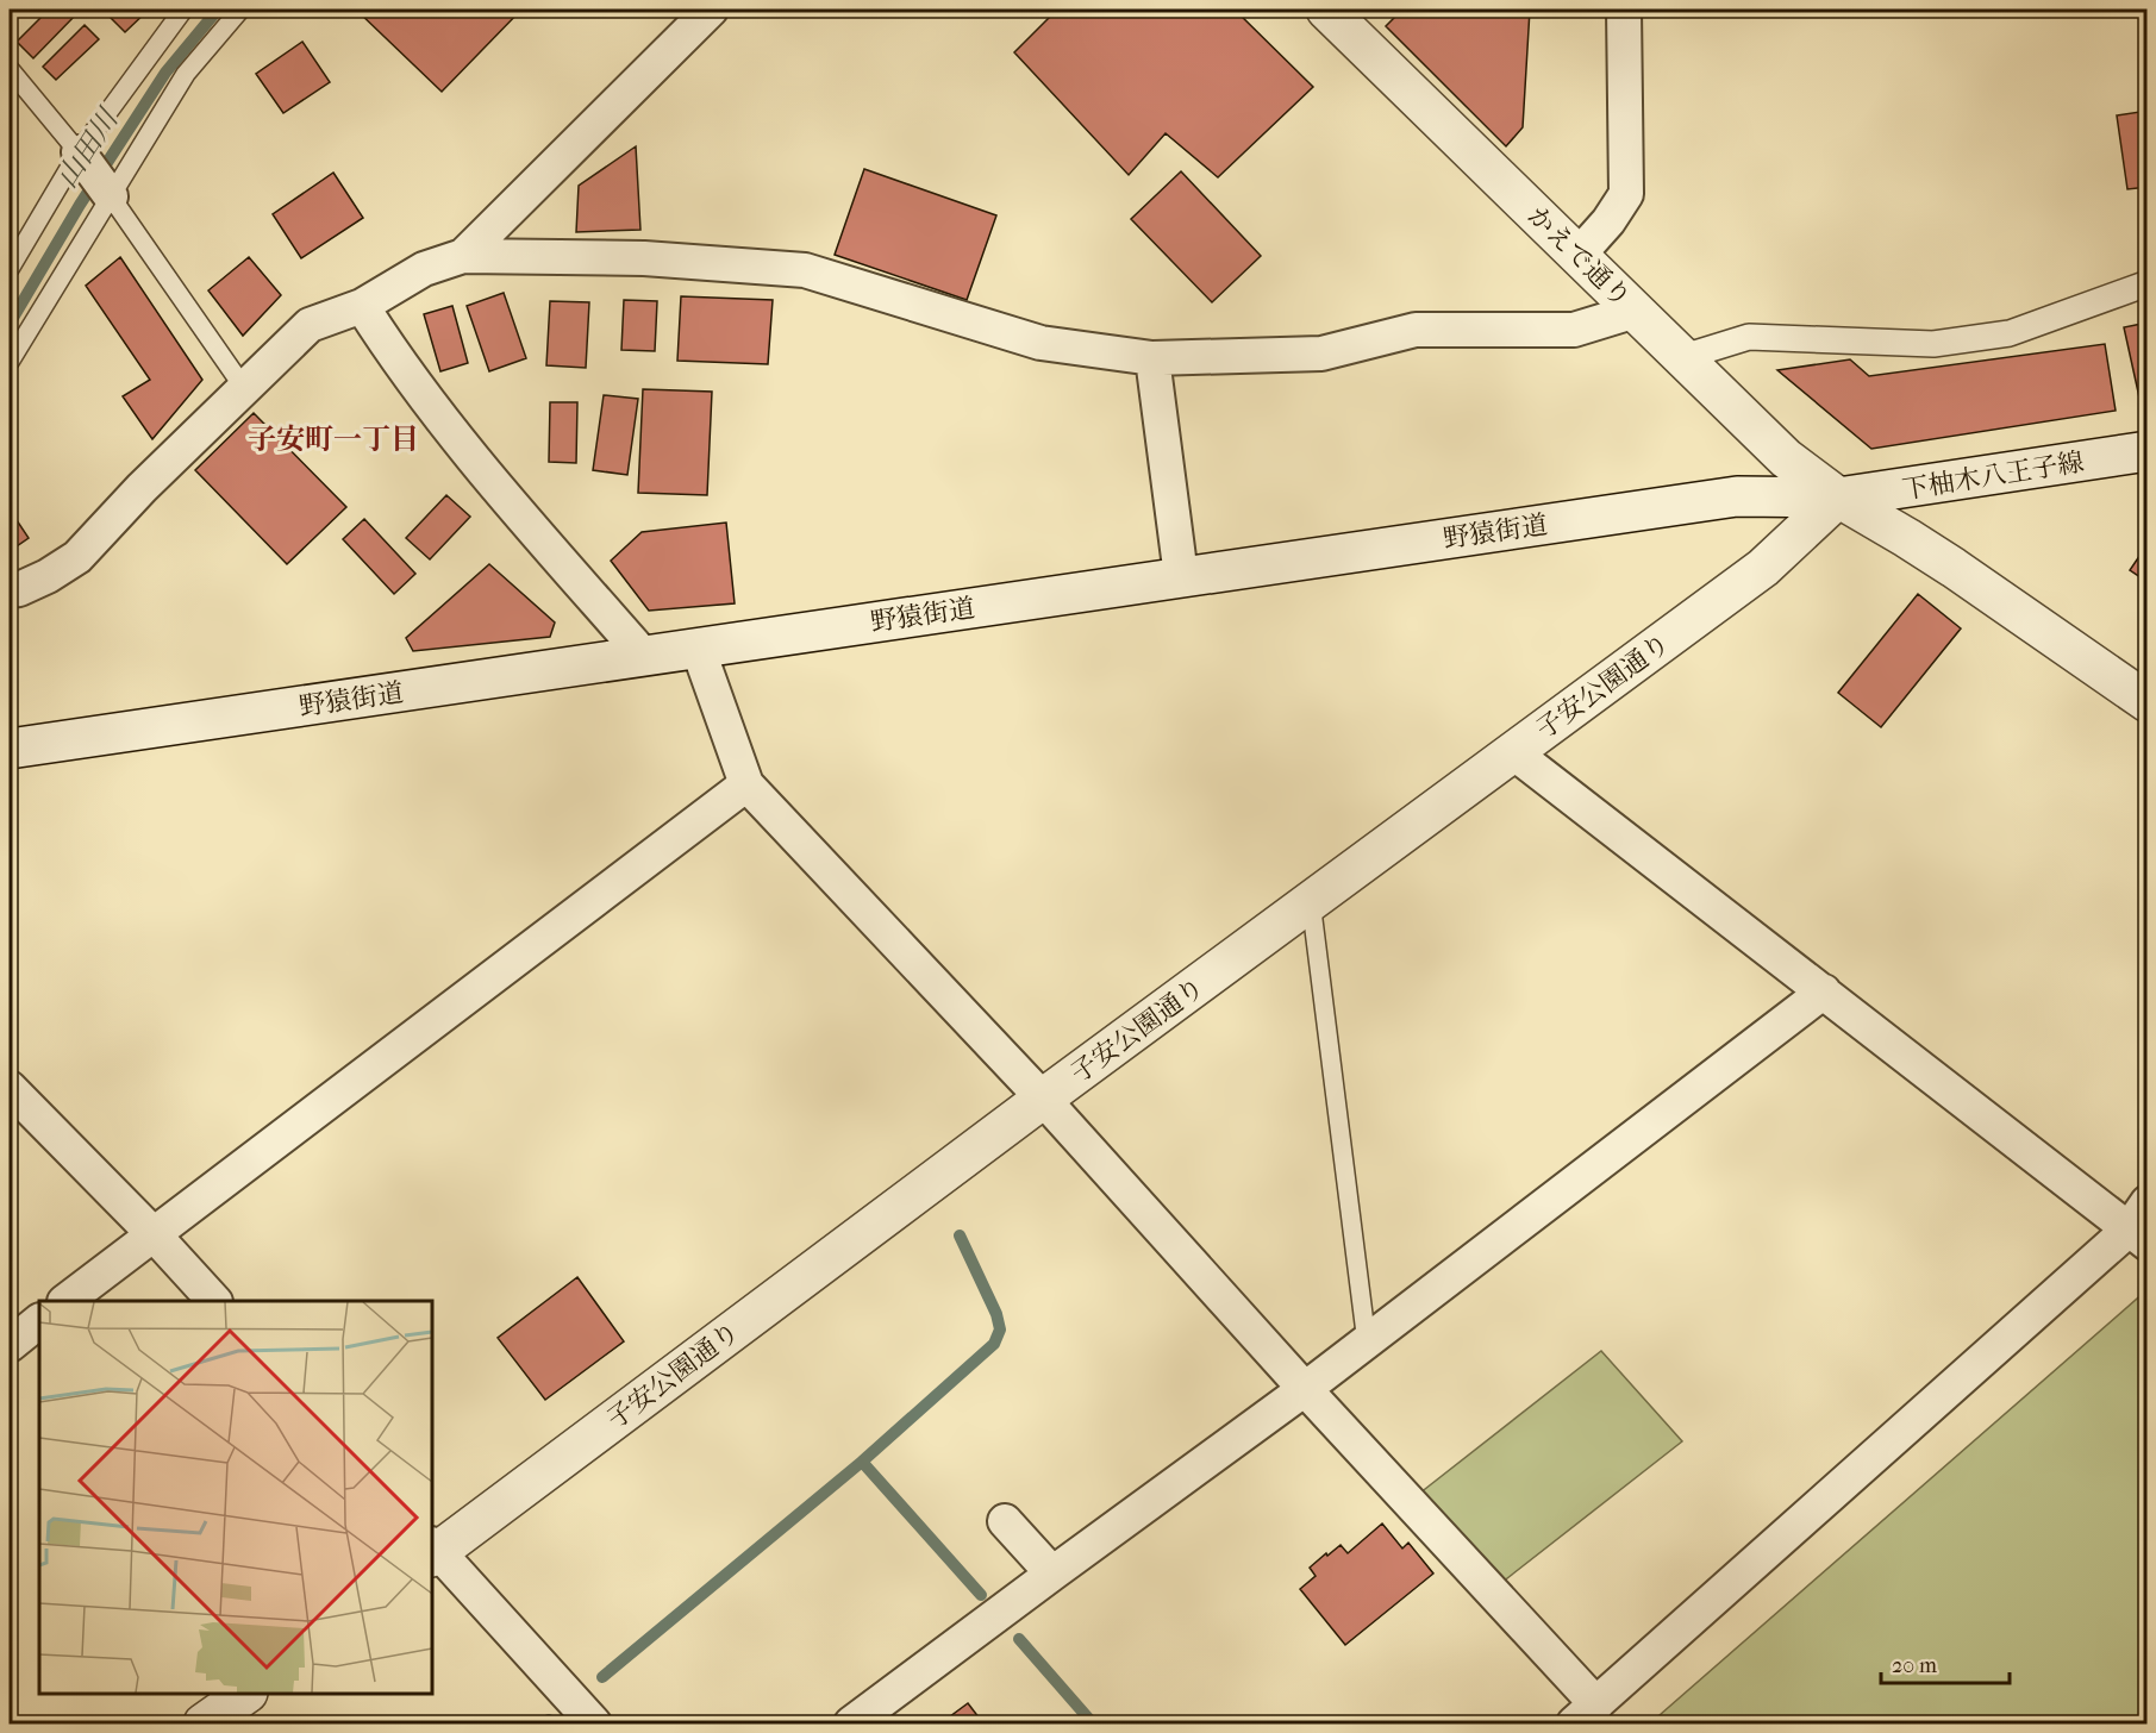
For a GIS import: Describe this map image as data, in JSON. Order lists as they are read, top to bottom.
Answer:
{
  "streets": {
    "street": [
      "かえで通り",
      "下柚木八王子線",
      "野猿街道",
      "子安公園通り"
    ]
  },
  "crossings": [
    ["かえで通り", "下柚木八王子線"],
    ["かえで通り", "野猿街道"],
    ["かえで通り", "子安公園通り"],
    ["下柚木八王子線", "野猿街道"],
    ["下柚木八王子線", "子安公園通り"],
    ["野猿街道", "子安公園通り"]
  ],
  "districts": ["子安町一丁目"],
  "water": ["山田川"],
  "scale_bar": "20 m"
}
